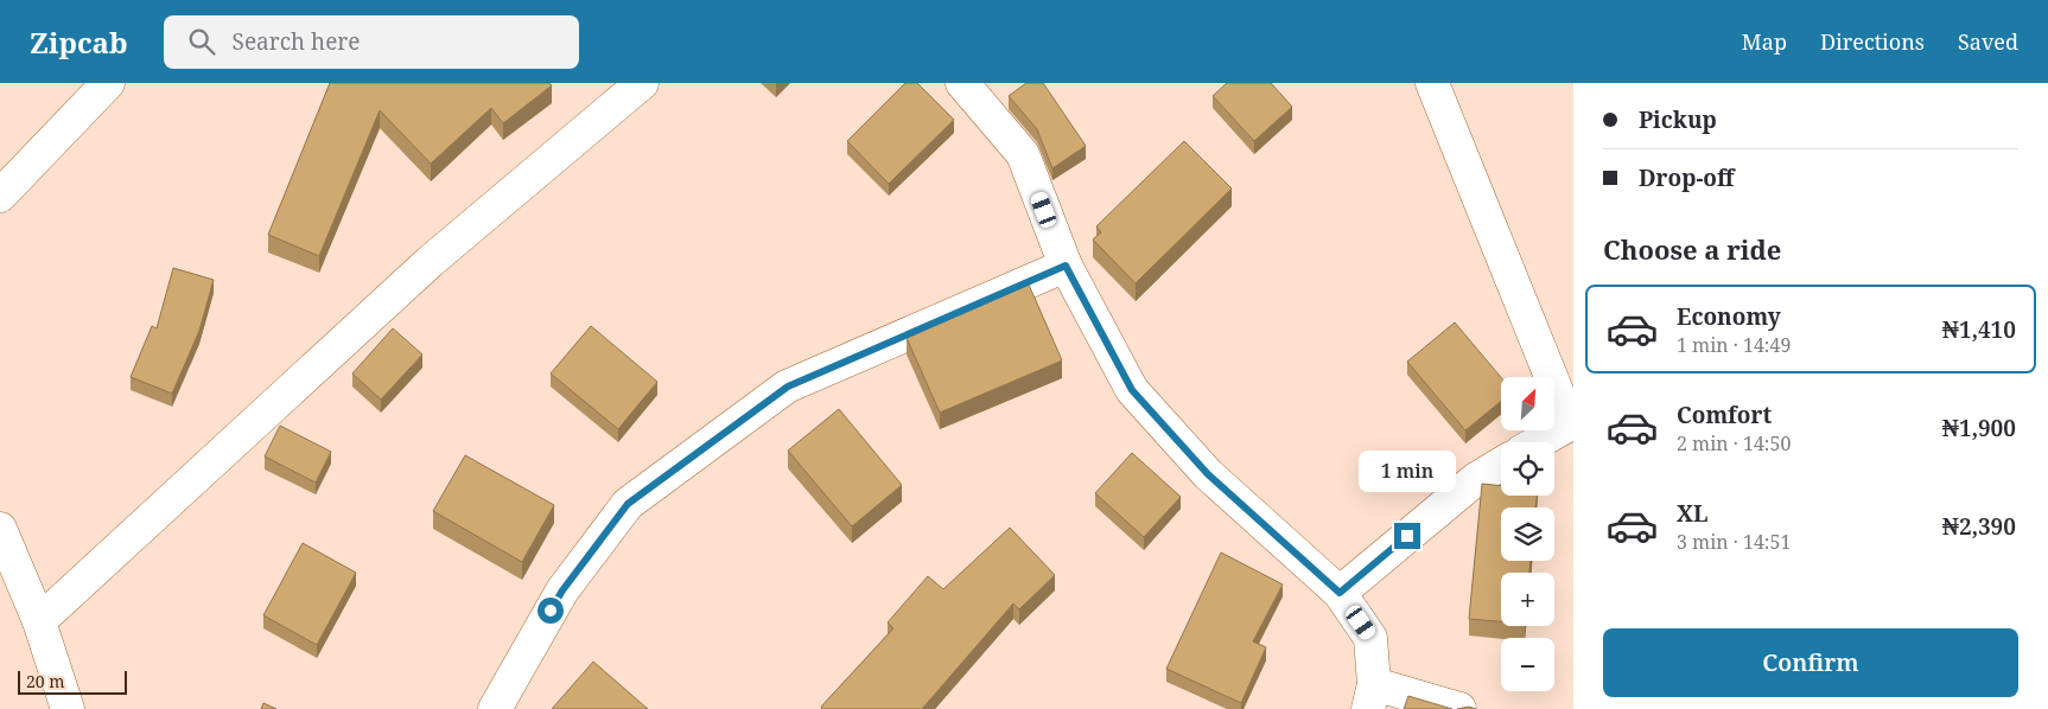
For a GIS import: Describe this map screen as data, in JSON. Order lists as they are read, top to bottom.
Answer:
{
  "scale_bar": "20 m",
  "north": "top right",
  "page": {
    "header": "Zipcab",
    "search": "Search here",
    "nav": ["Map", "Directions", "Saved"],
    "banner": ["Pickup", "Drop-off"],
    "heading": "Choose a ride",
    "list": [
      {
        "name": "Economy",
        "note": "1 min · 14:49",
        "value": "₦1,410"
      },
      {
        "name": "Comfort",
        "note": "2 min · 14:50",
        "value": "₦1,900"
      },
      {
        "name": "XL",
        "note": "3 min · 14:51",
        "value": "₦2,390"
      }
    ],
    "map_buttons": ["+", "−"],
    "bubble": "1 min",
    "buttons": "Confirm",
    "scale": "20 m"
  }
}
